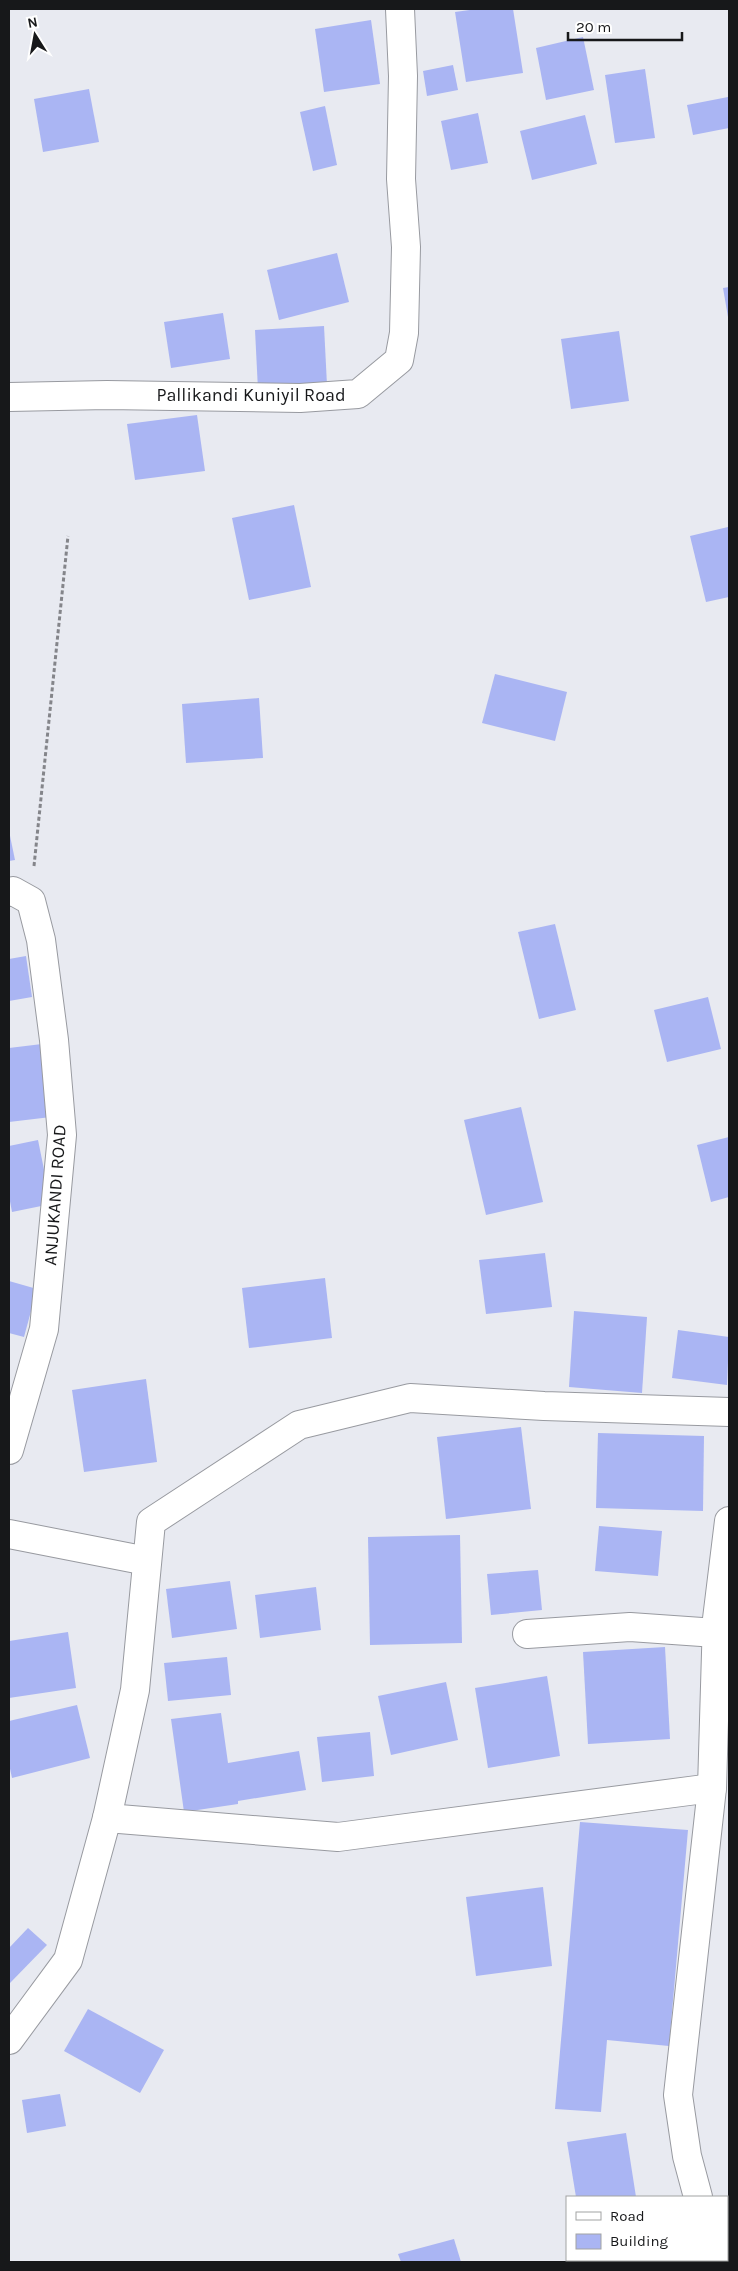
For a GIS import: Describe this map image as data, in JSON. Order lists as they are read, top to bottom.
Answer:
{
  "streets": {
    "street": ["Pallikandi Kuniyil Road", "ANJUKANDI ROAD"]
  },
  "legend": ["Road", "Building"],
  "scale_bar": "20 m",
  "north": "top"
}
